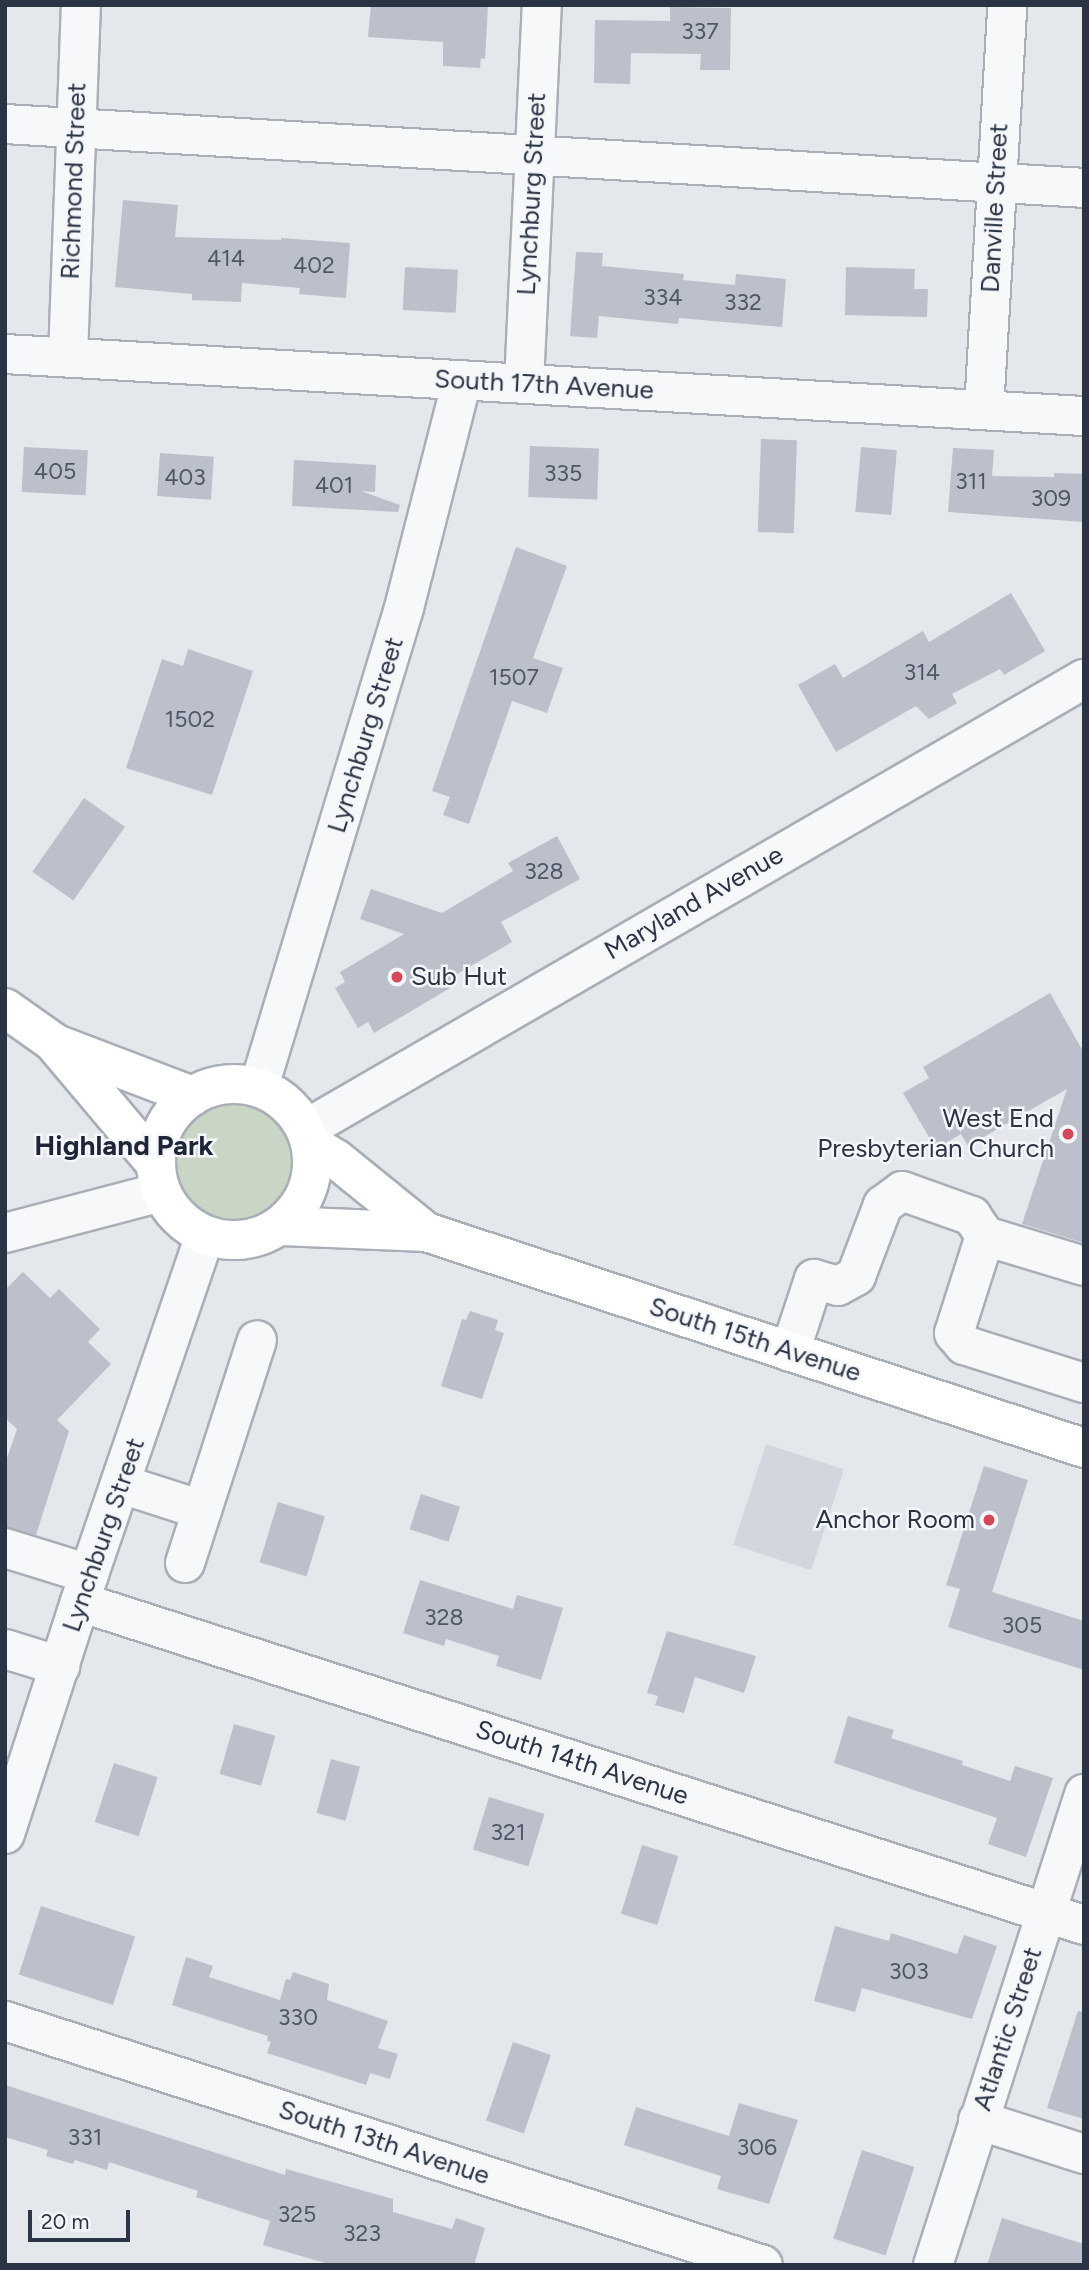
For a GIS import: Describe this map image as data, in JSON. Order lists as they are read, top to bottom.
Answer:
{
  "streets": {
    "main road": ["South 15th Avenue"],
    "street": [
      "Richmond Street",
      "Lynchburg Street",
      "Danville Street",
      "South 17th Avenue",
      "Maryland Avenue",
      "South 14th Avenue",
      "Atlantic Street",
      "South 13th Avenue"
    ]
  },
  "crossings": [
    ["Richmond Street", "South 17th Avenue"],
    ["Lynchburg Street", "South 17th Avenue"],
    ["Lynchburg Street", "Maryland Avenue"],
    ["Lynchburg Street", "South 15th Avenue"],
    ["Lynchburg Street", "South 14th Avenue"],
    ["Danville Street", "South 17th Avenue"],
    ["Maryland Avenue", "South 15th Avenue"],
    ["South 14th Avenue", "Atlantic Street"]
  ],
  "districts": ["Highland Park"],
  "places": ["Sub Hut", "West End Presbyterian Church", "Anchor Room"],
  "house_numbers": [
    "337",
    "414",
    "402",
    "334",
    "332",
    "405",
    "335",
    "403",
    "311",
    "401",
    "309",
    "314",
    "1507",
    "1502",
    "328",
    "328",
    "305",
    "321",
    "303",
    "330",
    "331",
    "306",
    "325",
    "323"
  ],
  "scale_bar": "20 m"
}
